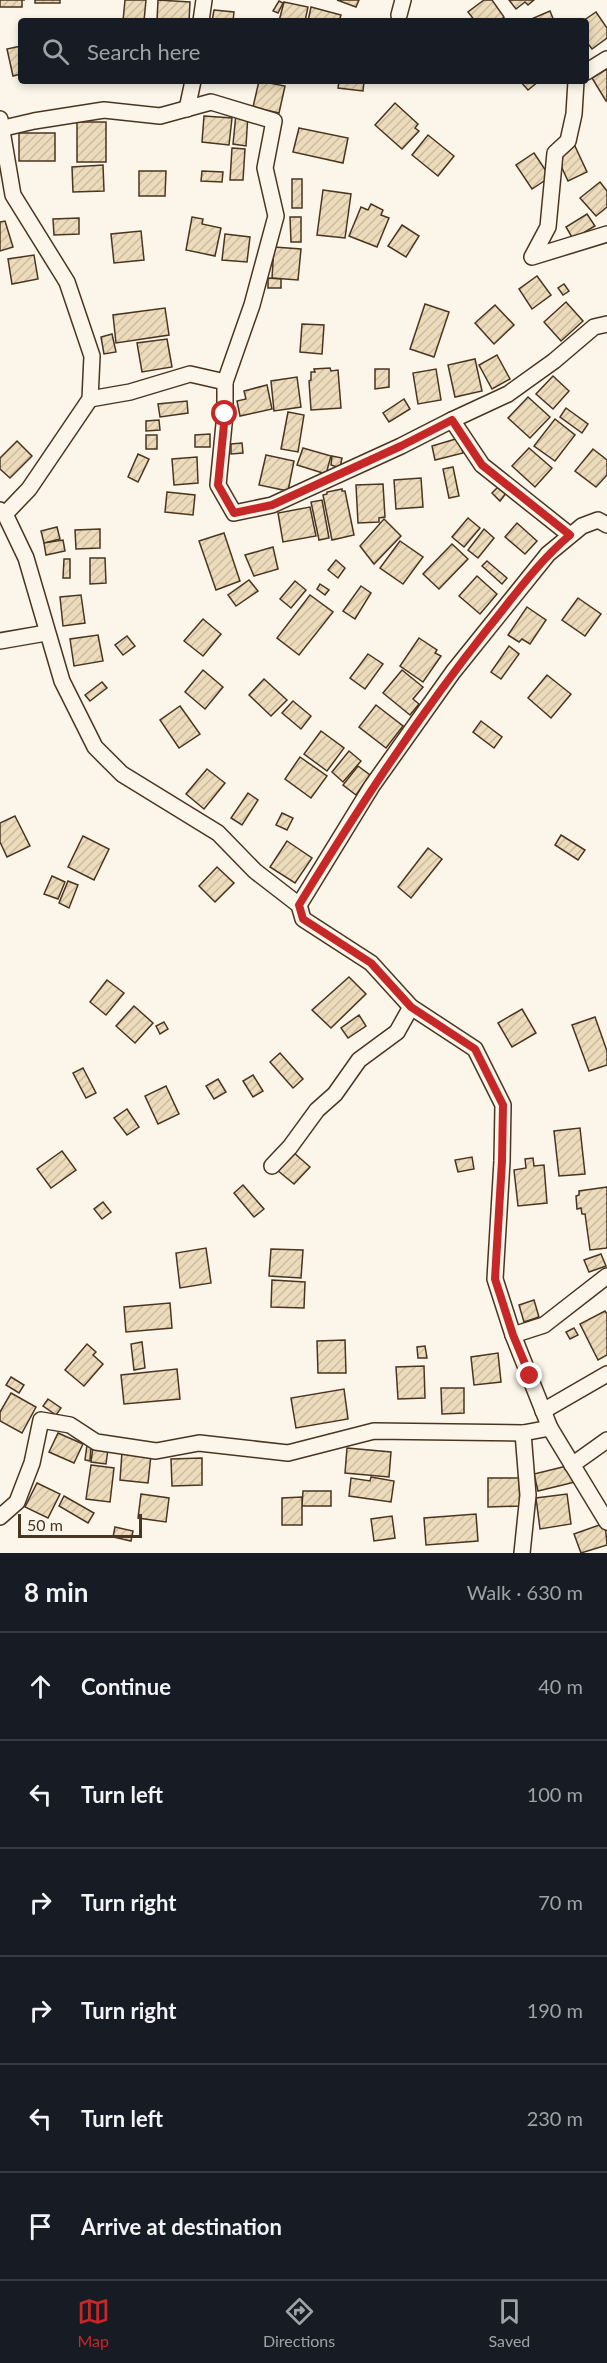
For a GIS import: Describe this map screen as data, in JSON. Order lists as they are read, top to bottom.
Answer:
{
  "scale_bar": "50 m",
  "page": {
    "search": "Search here",
    "scale": "50 m",
    "heading": ["8 min", "Walk · 630 m"],
    "list": [
      ["Continue", "40 m"],
      ["Turn left", "100 m"],
      ["Turn right", "70 m"],
      ["Turn right", "190 m"],
      ["Turn left", "230 m"],
      "Arrive at destination"
    ],
    "nav": ["Map", "Directions", "Saved"]
  }
}
